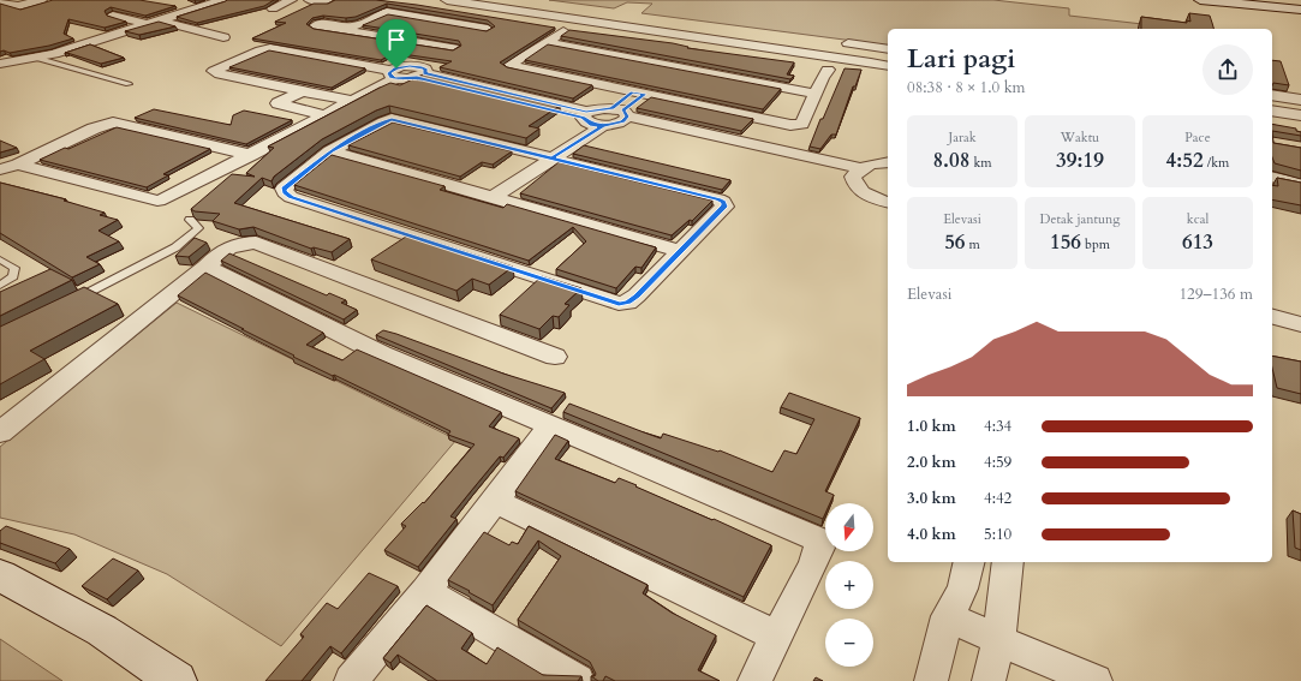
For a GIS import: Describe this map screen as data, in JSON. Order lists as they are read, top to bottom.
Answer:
{
  "north": "bottom",
  "page": {
    "heading": ["Lari pagi", "08:38 · 8 × 1.0 km"],
    "stats": [
      ["Jarak", "8.08 km"],
      ["Waktu", "39:19"],
      ["Pace", "4:52 /km"],
      ["Elevasi", "56 m"],
      ["Detak jantung", "156 bpm"],
      ["kcal", "613"]
    ],
    "chart": ["Elevasi", "129–136 m"],
    "list": [
      {
        "name": "1.0 km",
        "note": "4:34"
      },
      {
        "name": "2.0 km",
        "note": "4:59"
      },
      {
        "name": "3.0 km",
        "note": "4:42"
      },
      {
        "name": "4.0 km",
        "note": "5:10"
      }
    ],
    "map_buttons": ["+", "−"]
  }
}
